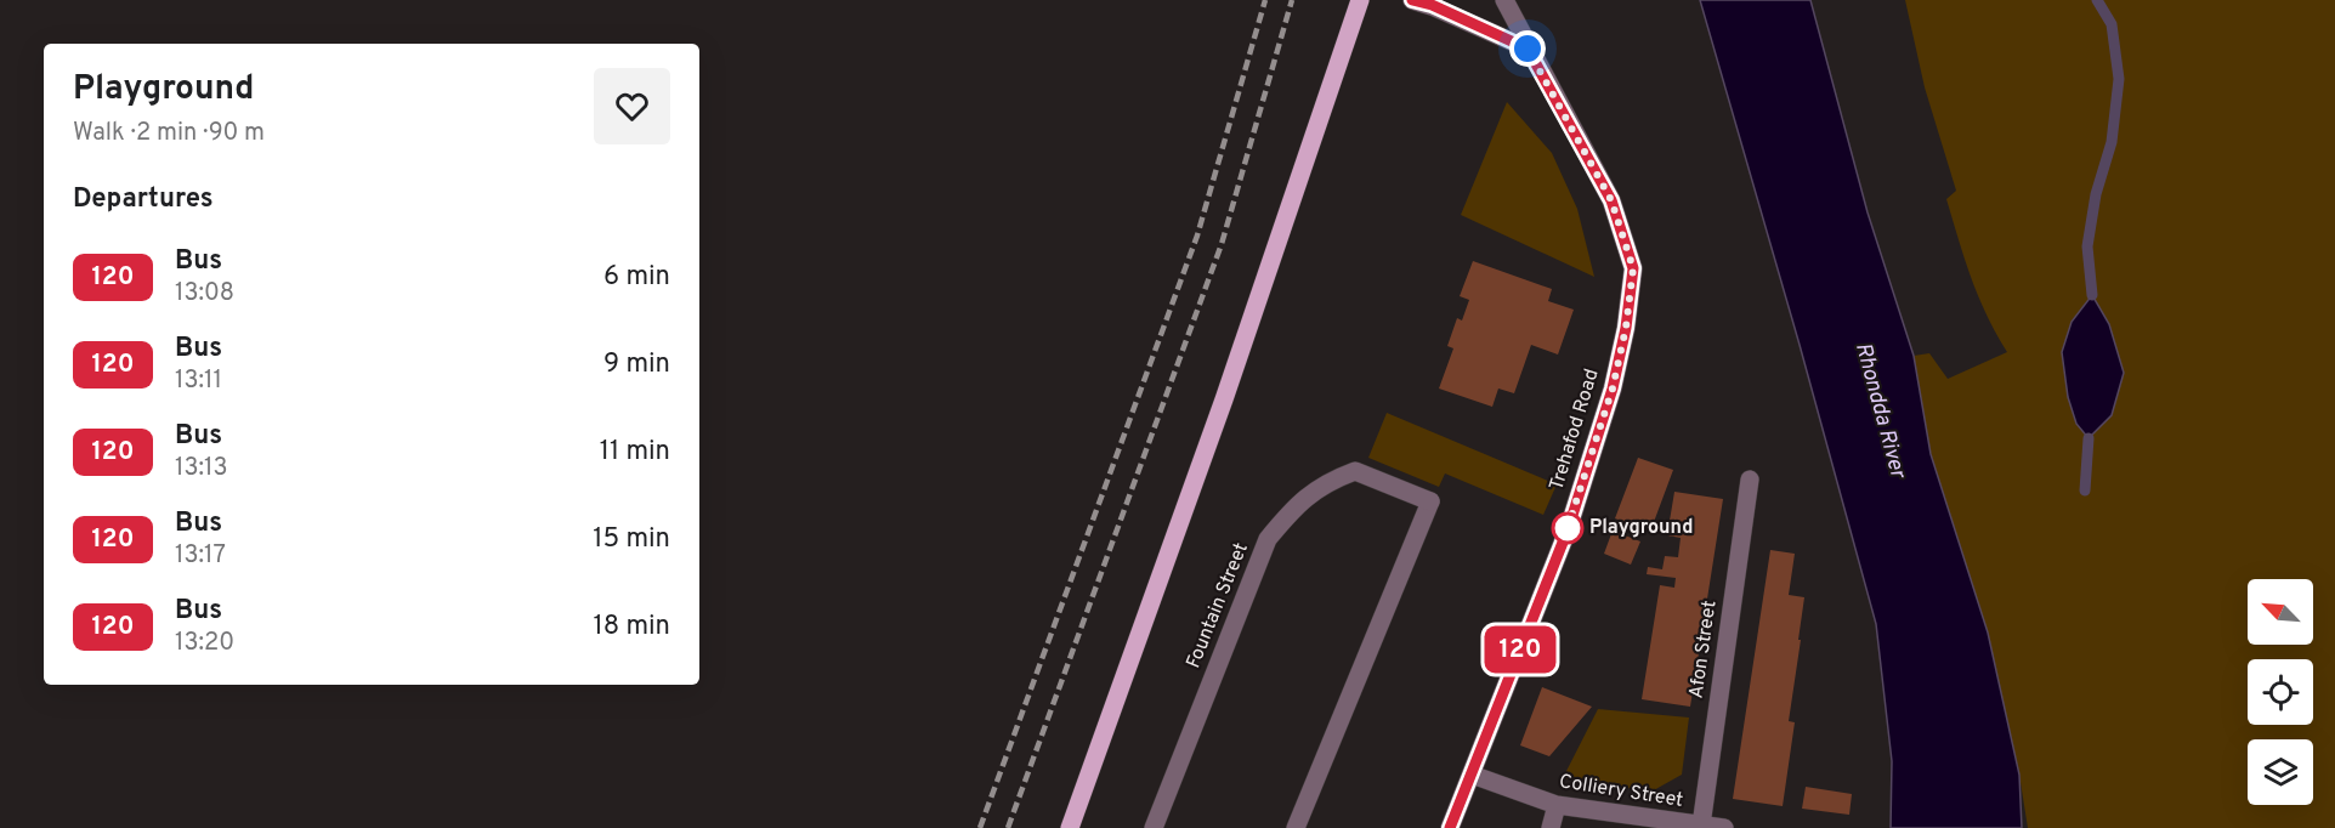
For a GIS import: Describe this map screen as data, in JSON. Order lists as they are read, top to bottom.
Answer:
{
  "streets": {
    "street": [
      "Trehafod Road",
      "Fountain Street",
      "Afon Street",
      "Colliery Street"
    ]
  },
  "crossings": [
    ["Trehafod Road", "Colliery Street"],
    ["Afon Street", "Colliery Street"]
  ],
  "water": ["Rhondda River"],
  "places": ["Playground"],
  "lines": ["bus line 120"],
  "north": "top left",
  "page": {
    "on_map": "120",
    "heading": [
      ["Playground", "Walk · 2 min · 90 m"],
      "Departures"
    ],
    "list": [
      {
        "mark": "120",
        "name": "Bus",
        "note": "13:08",
        "value": "6 min"
      },
      {
        "mark": "120",
        "name": "Bus",
        "note": "13:11",
        "value": "9 min"
      },
      {
        "mark": "120",
        "name": "Bus",
        "note": "13:13",
        "value": "11 min"
      },
      {
        "mark": "120",
        "name": "Bus",
        "note": "13:17",
        "value": "15 min"
      },
      {
        "mark": "120",
        "name": "Bus",
        "note": "13:20",
        "value": "18 min"
      }
    ]
  }
}
